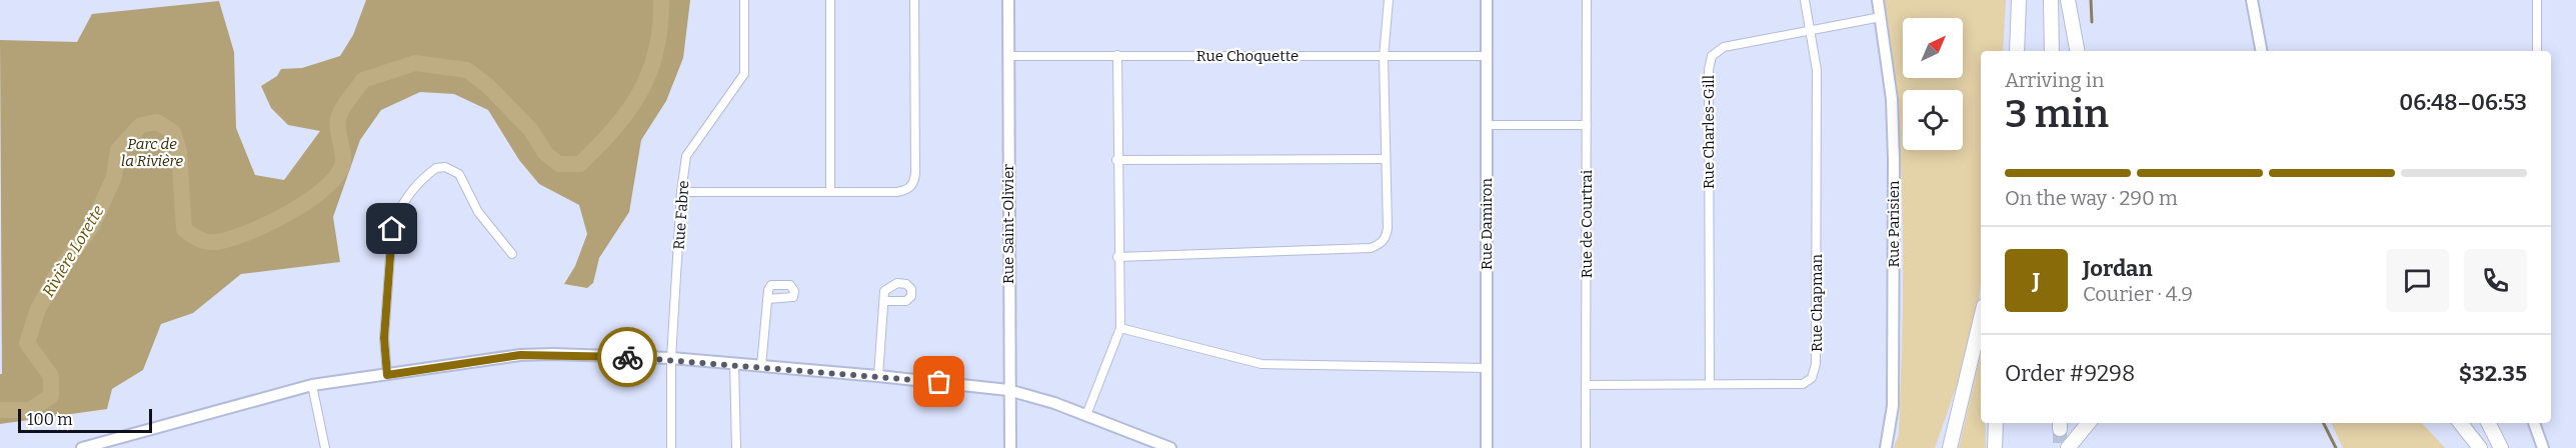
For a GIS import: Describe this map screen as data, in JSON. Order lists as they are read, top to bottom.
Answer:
{
  "streets": {
    "street": [
      "Rue Choquette",
      "Rue Charles-Gill",
      "Rue Fabre",
      "Rue Saint-Olivier",
      "Rue Damiron",
      "Rue de Courtrai",
      "Rue Parisien",
      "Rue Chapman"
    ]
  },
  "crossings": [
    ["Rue Choquette", "Rue Saint-Olivier"],
    ["Rue Choquette", "Rue Damiron"],
    ["Rue Charles-Gill", "Rue Parisien"],
    ["Rue Charles-Gill", "Rue Chapman"],
    ["Rue de Courtrai", "Rue Chapman"]
  ],
  "water": ["Rivière Lorette"],
  "parks": ["Parc de la Rivière"],
  "scale_bar": "100 m",
  "north": "top right",
  "page": {
    "heading": ["3 min", "Arriving in", "06:48–06:53"],
    "panel": [
      "Jordan",
      "Courier · 4.9",
      "Order #9298",
      "$32.35"
    ],
    "bar": "On the way · 290 m",
    "round": "J",
    "scale": "100 m"
  }
}
